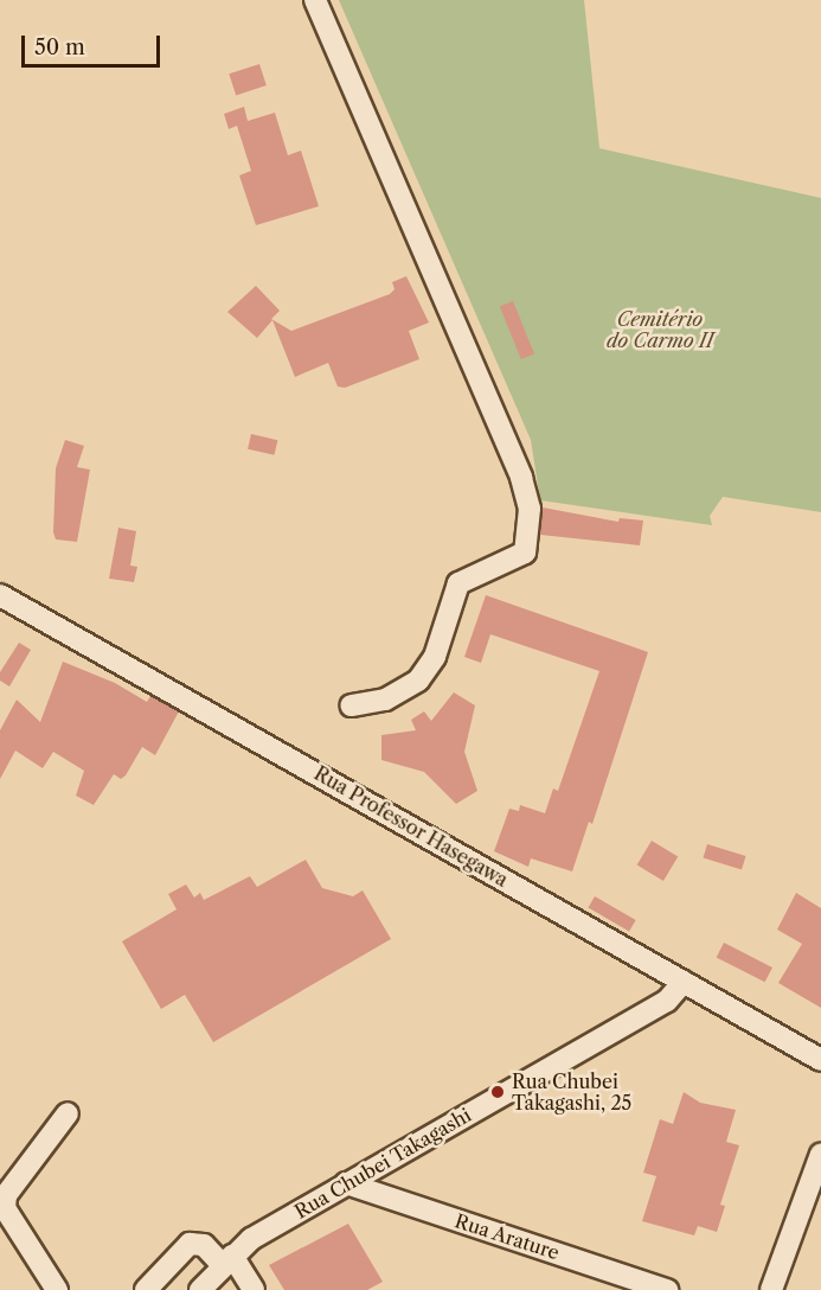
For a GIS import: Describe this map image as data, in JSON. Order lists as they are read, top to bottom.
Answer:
{
  "streets": {
    "street": ["Rua Professor Hasegawa", "Rua Chubei Takagashi", "Rua Arature"]
  },
  "crossings": [
    ["Rua Professor Hasegawa", "Rua Chubei Takagashi"],
    ["Rua Chubei Takagashi", "Rua Arature"]
  ],
  "parks": ["Cemitério do Carmo II"],
  "places": ["Rua Chubei Takagashi, 25"],
  "scale_bar": "50 m"
}
